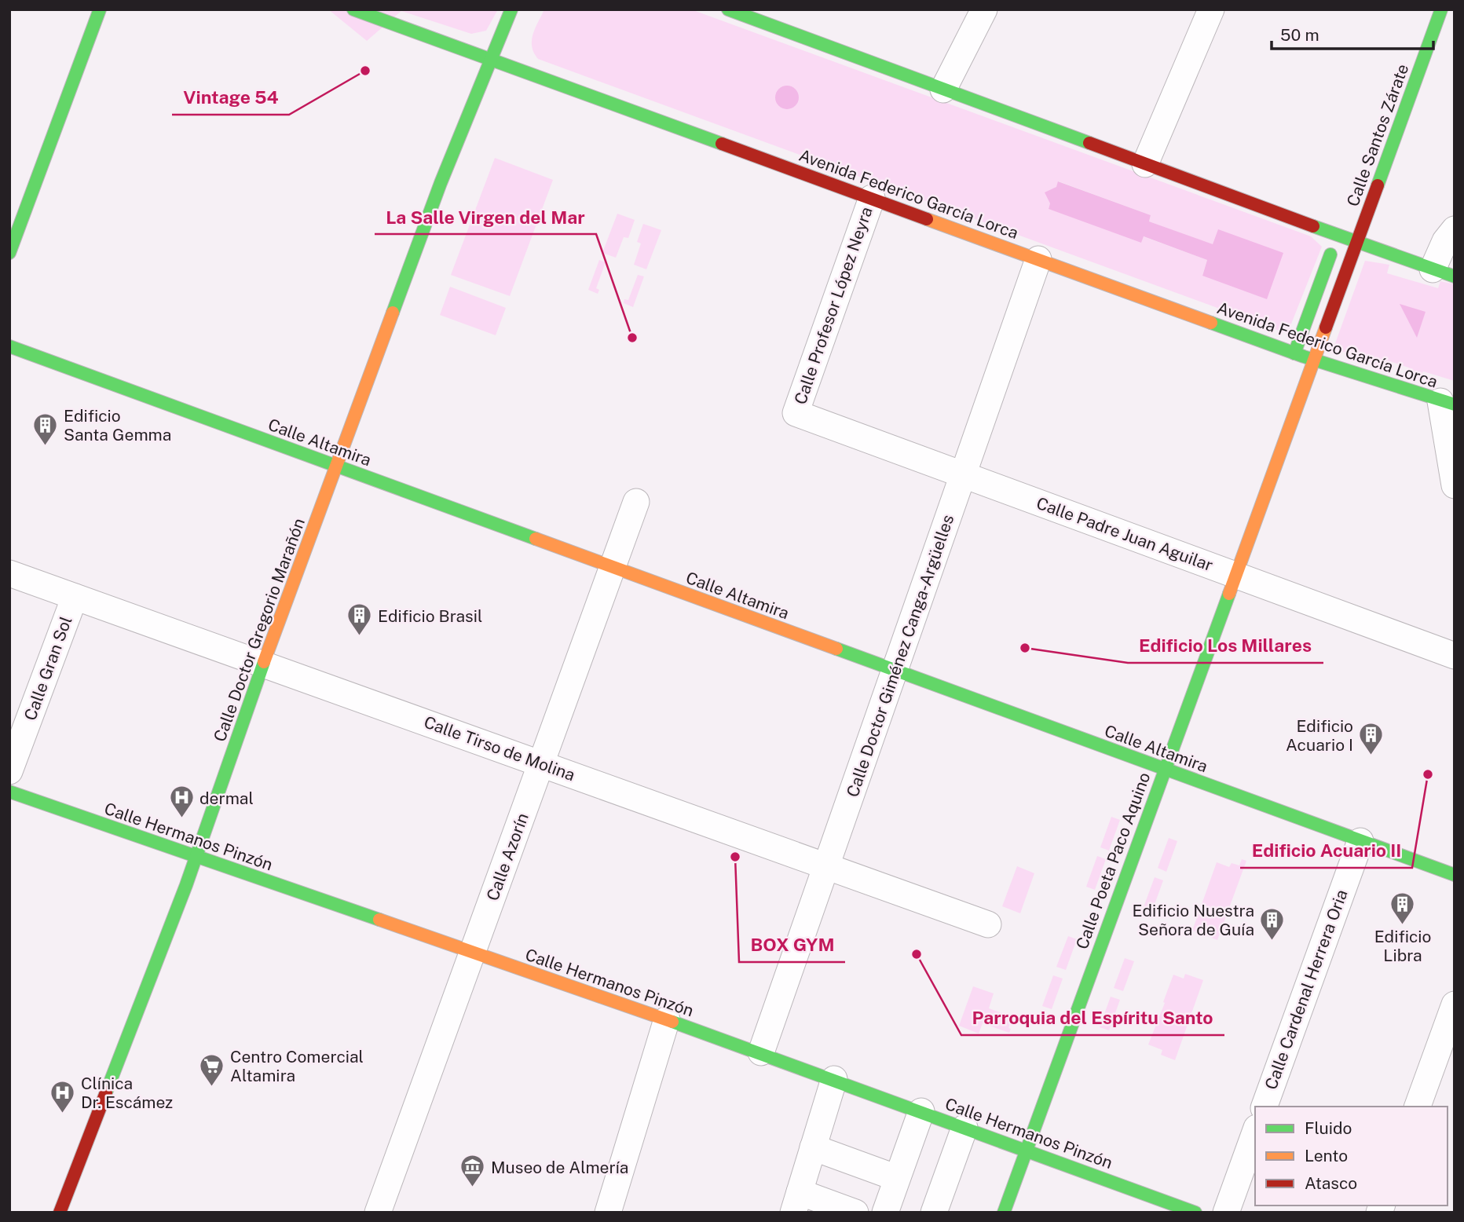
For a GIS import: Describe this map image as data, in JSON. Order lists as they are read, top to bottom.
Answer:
{
  "streets": {
    "street": [
      "Calle Santos Zárate",
      "Avenida Federico García Lorca",
      "Calle Profesor López Neyra",
      "Calle Altamira",
      "Calle Padre Juan Aguilar",
      "Calle Doctor Gregorio Marañón",
      "Calle Doctor Giménez Canga-Argüelles",
      "Calle Gran Sol",
      "Calle Tirso de Molina",
      "Calle Hermanos Pinzón",
      "Calle Azorín",
      "Calle Poeta Paco Aquino",
      "Calle Cardenal Herrera Oria"
    ]
  },
  "crossings": [
    ["Calle Santos Zárate", "Calle Poeta Paco Aquino"],
    ["Avenida Federico García Lorca", "Calle Profesor López Neyra"],
    ["Avenida Federico García Lorca", "Calle Doctor Gregorio Marañón"],
    ["Avenida Federico García Lorca", "Calle Doctor Giménez Canga-Argüelles"],
    ["Avenida Federico García Lorca", "Calle Poeta Paco Aquino"],
    ["Calle Profesor López Neyra", "Calle Padre Juan Aguilar"],
    ["Calle Altamira", "Calle Doctor Gregorio Marañón"],
    ["Calle Altamira", "Calle Doctor Giménez Canga-Argüelles"],
    ["Calle Altamira", "Calle Azorín"],
    ["Calle Altamira", "Calle Poeta Paco Aquino"],
    ["Calle Altamira", "Calle Cardenal Herrera Oria"],
    ["Calle Padre Juan Aguilar", "Calle Doctor Giménez Canga-Argüelles"],
    ["Calle Padre Juan Aguilar", "Calle Poeta Paco Aquino"],
    ["Calle Doctor Gregorio Marañón", "Calle Tirso de Molina"],
    ["Calle Doctor Gregorio Marañón", "Calle Hermanos Pinzón"],
    ["Calle Doctor Giménez Canga-Argüelles", "Calle Tirso de Molina"],
    ["Calle Doctor Giménez Canga-Argüelles", "Calle Hermanos Pinzón"],
    ["Calle Gran Sol", "Calle Tirso de Molina"],
    ["Calle Tirso de Molina", "Calle Azorín"],
    ["Calle Hermanos Pinzón", "Calle Azorín"],
    ["Calle Hermanos Pinzón", "Calle Poeta Paco Aquino"]
  ],
  "places": {
    "other": [
      "Vintage 54",
      "La Salle Virgen del Mar",
      "Edificio Los Millares",
      "Edificio Acuario II",
      "BOX GYM",
      "Parroquia del Espíritu Santo"
    ],
    "building": [
      "Edificio Santa Gemma",
      "Edificio Brasil",
      "Edificio Acuario I",
      "Edificio Libra",
      "Edificio Nuestra Señora de Guía"
    ],
    "hospital": ["dermal", "Clínica Dr. Escámez"],
    "supermarket": ["Centro Comercial Altamira"],
    "museum": ["Museo de Almería"]
  },
  "legend": ["Fluido", "Lento", "Atasco"],
  "scale_bar": "50 m"
}
